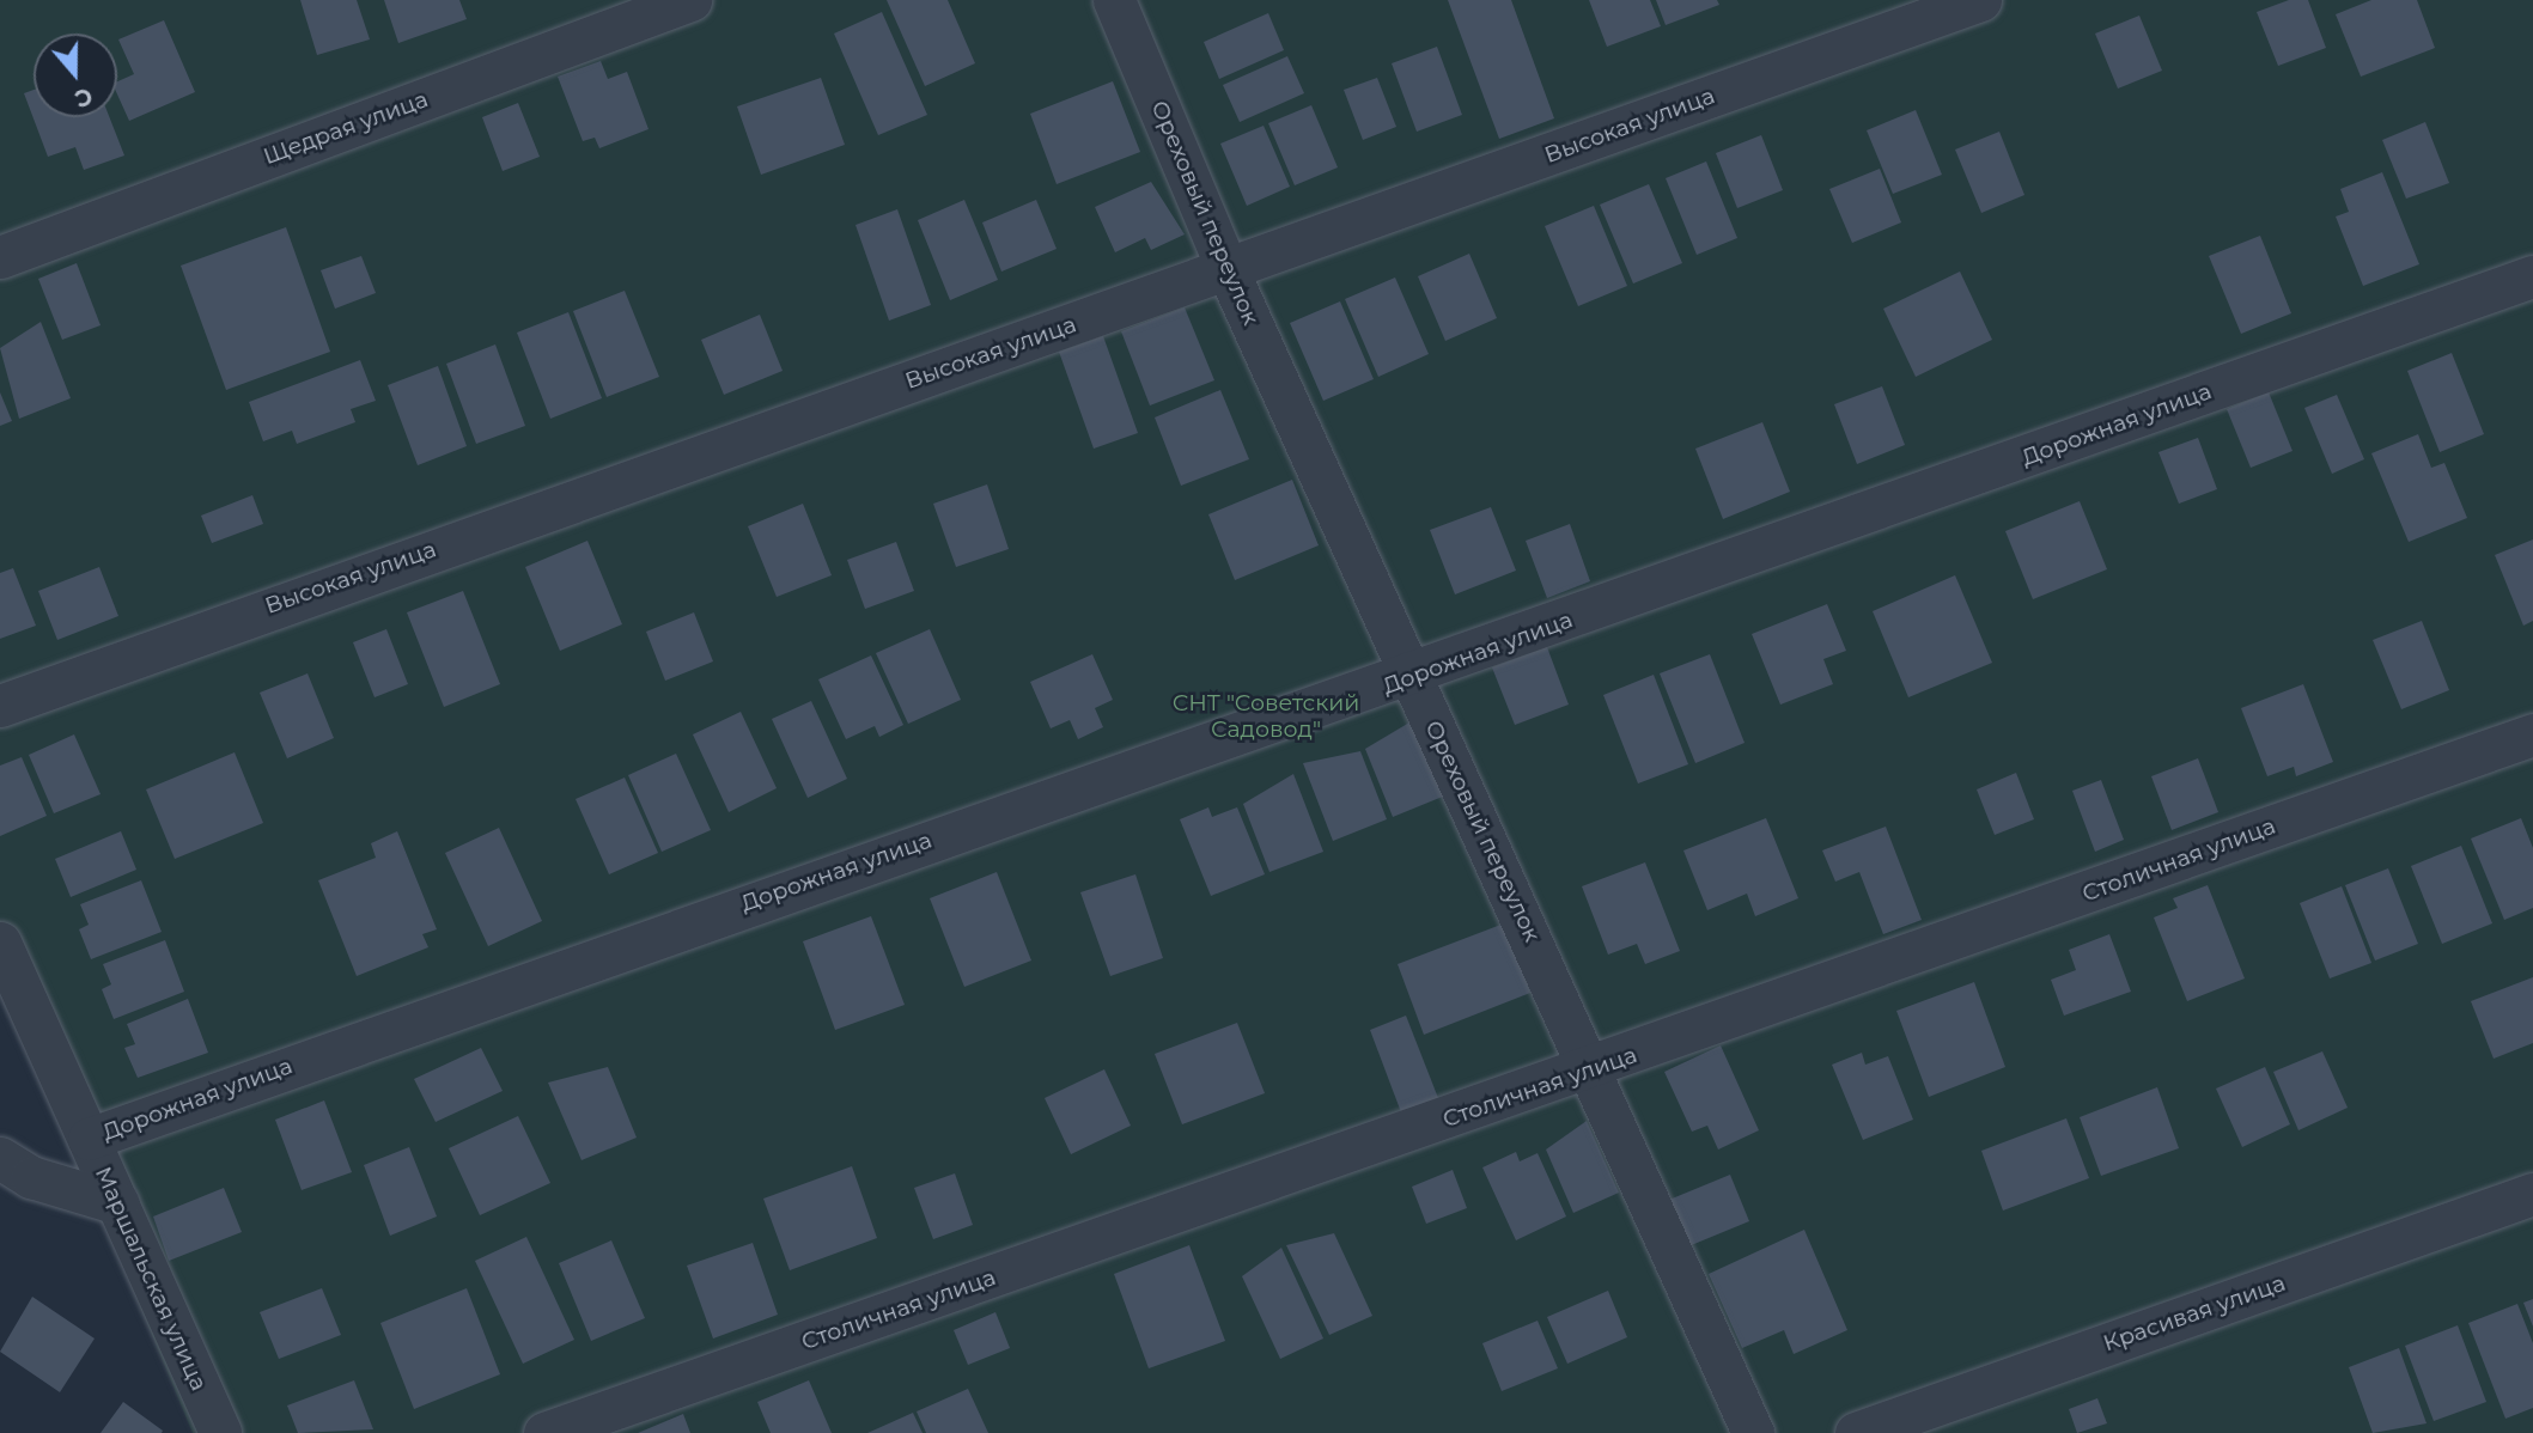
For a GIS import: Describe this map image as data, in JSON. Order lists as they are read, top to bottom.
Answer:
{
  "streets": {
    "street": [
      "Высокая улица",
      "Щедрая улица",
      "Ореховый переулок",
      "Дорожная улица",
      "Столичная улица",
      "Маршальская улица",
      "Красивая улица"
    ]
  },
  "crossings": [
    ["Высокая улица", "Ореховый переулок"],
    ["Ореховый переулок", "Дорожная улица"],
    ["Ореховый переулок", "Столичная улица"],
    ["Дорожная улица", "Маршальская улица"]
  ],
  "parks": ["СНТ \"Советский Садовод\""],
  "north": "bottom"
}
